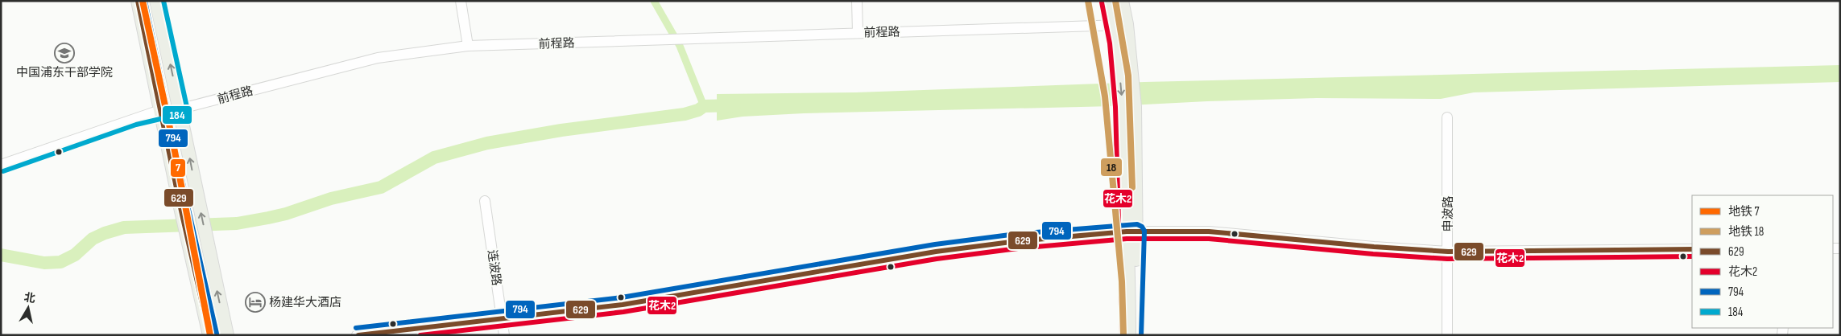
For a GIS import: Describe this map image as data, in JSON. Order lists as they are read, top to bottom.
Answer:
{
  "streets": {
    "street": ["前程路", "申波路", "连波路"]
  },
  "places": {
    "school or university": ["中国浦东干部学院"],
    "hotel": ["杨建华大酒店"]
  },
  "lines": [
    "metro line 7",
    "metro line 18",
    "transit line 629",
    "transit line 794",
    "transit line 184",
    "transit line 花木2"
  ],
  "legend": [
    "地铁 7",
    "地铁 18",
    "629",
    "花木2",
    "794",
    "184"
  ],
  "north": "top"
}
